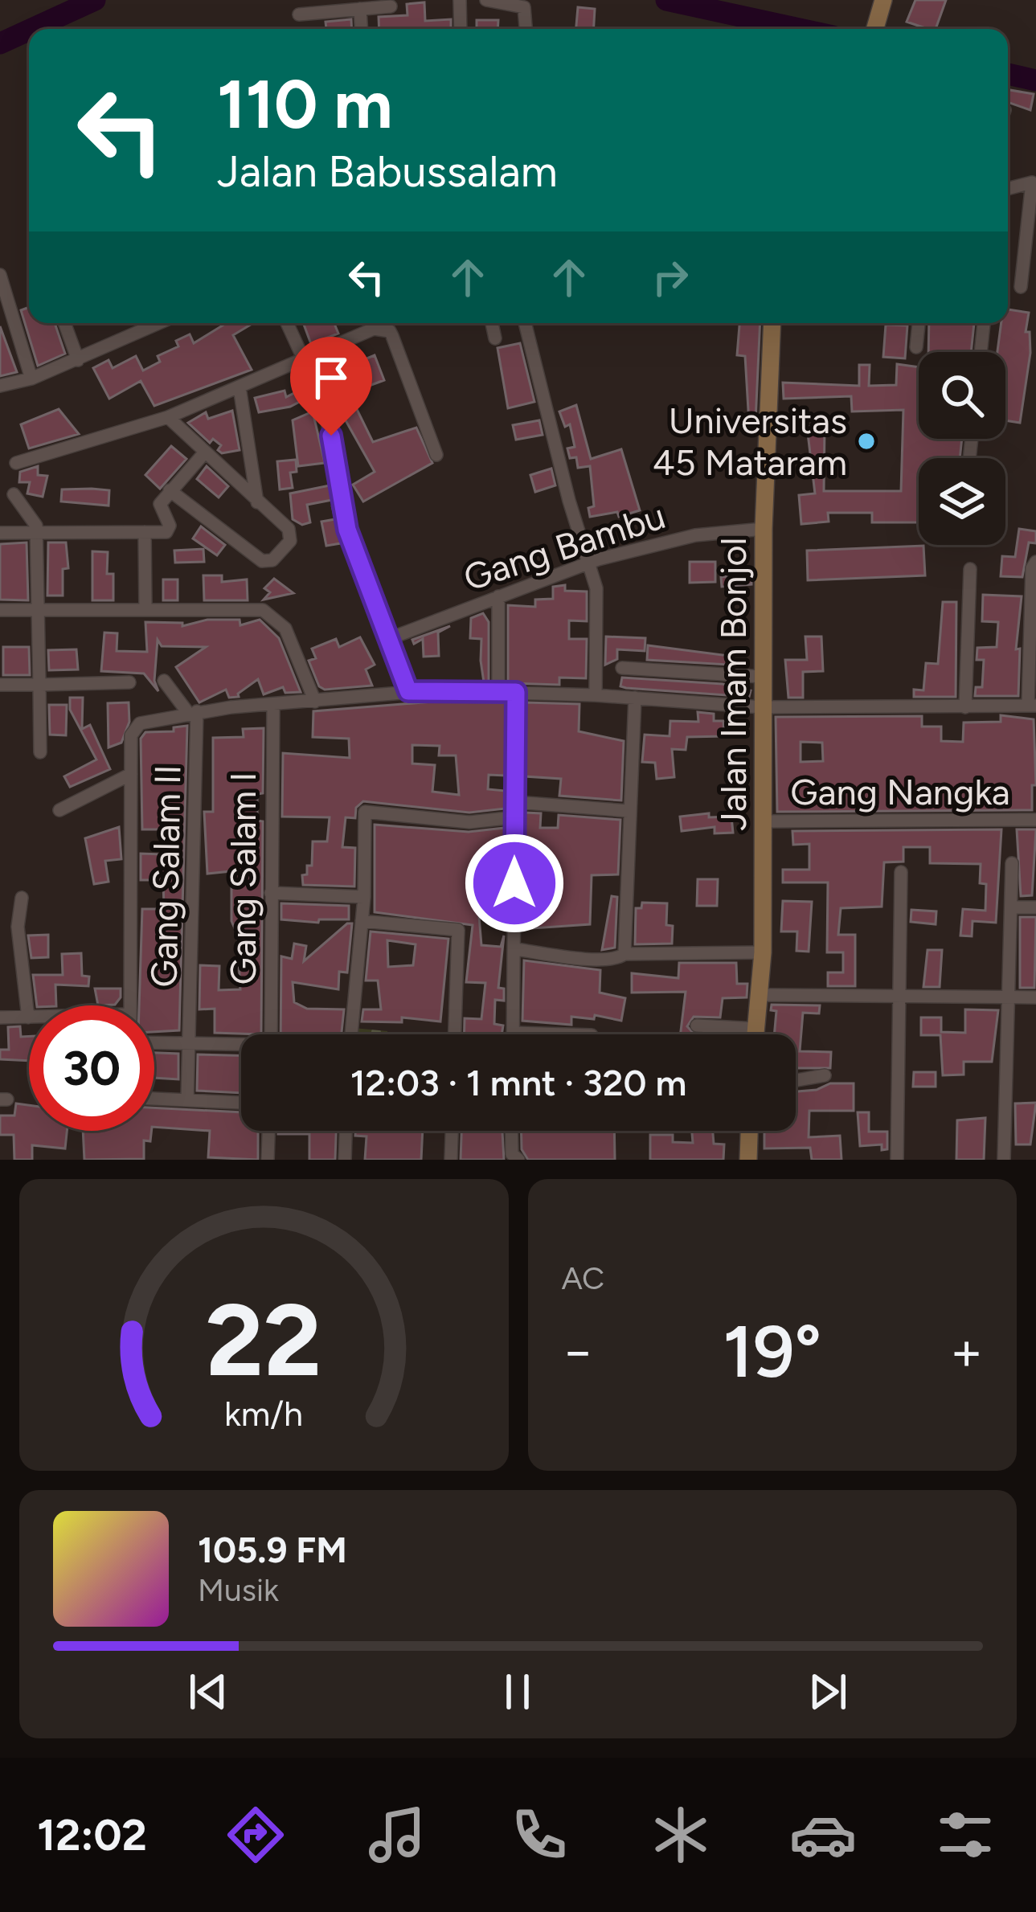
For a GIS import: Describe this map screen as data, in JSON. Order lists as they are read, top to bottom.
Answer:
{
  "streets": {
    "main road": ["Jalan Imam Bonjol"],
    "street": [
      "Gang Bambu",
      "Gang Nangka",
      "Gang Salam II",
      "Gang Salam I"
    ]
  },
  "crossings": [
    ["Gang Bambu", "Jalan Imam Bonjol"],
    ["Jalan Imam Bonjol", "Gang Nangka"]
  ],
  "places": ["Universitas 45 Mataram"],
  "page": {
    "turn": ["110 m", "Jalan Babussalam"],
    "limit": "30",
    "trip": "12:03 · 1 mnt · 320 m",
    "tile": "AC",
    "heat": ["−", "19°", "+"],
    "song": ["105.9 FM", "Musik"],
    "tabs": "12:02",
    "gauge": ["22", "km/h"]
  }
}
